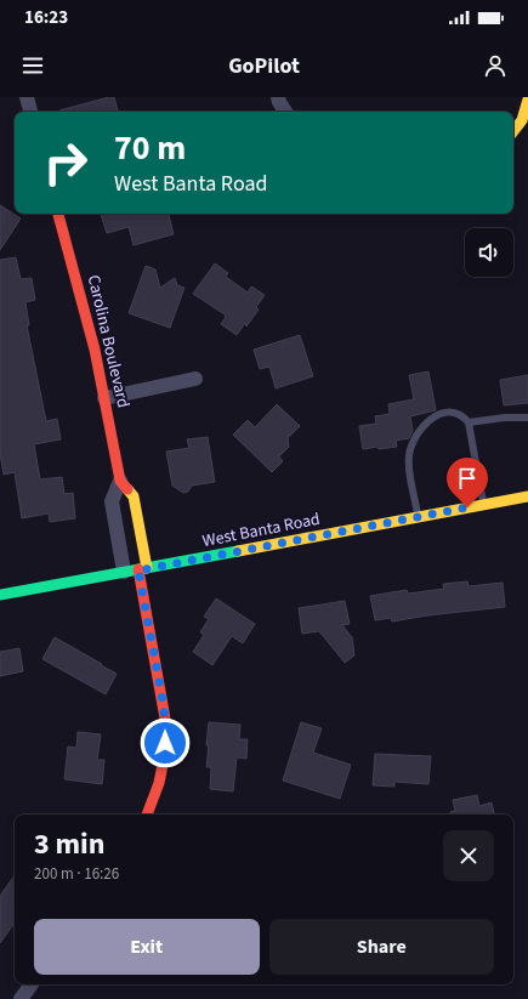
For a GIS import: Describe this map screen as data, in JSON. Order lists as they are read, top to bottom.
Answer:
{
  "streets": {
    "street": ["Carolina Boulevard", "West Banta Road"]
  },
  "crossings": [
    ["Carolina Boulevard", "West Banta Road"]
  ],
  "page": {
    "status": "16:23",
    "header": "GoPilot",
    "turn": ["70 m", "West Banta Road"],
    "heading": ["3 min", "200 m · 16:26"],
    "buttons": ["Exit", "Share"]
  }
}
